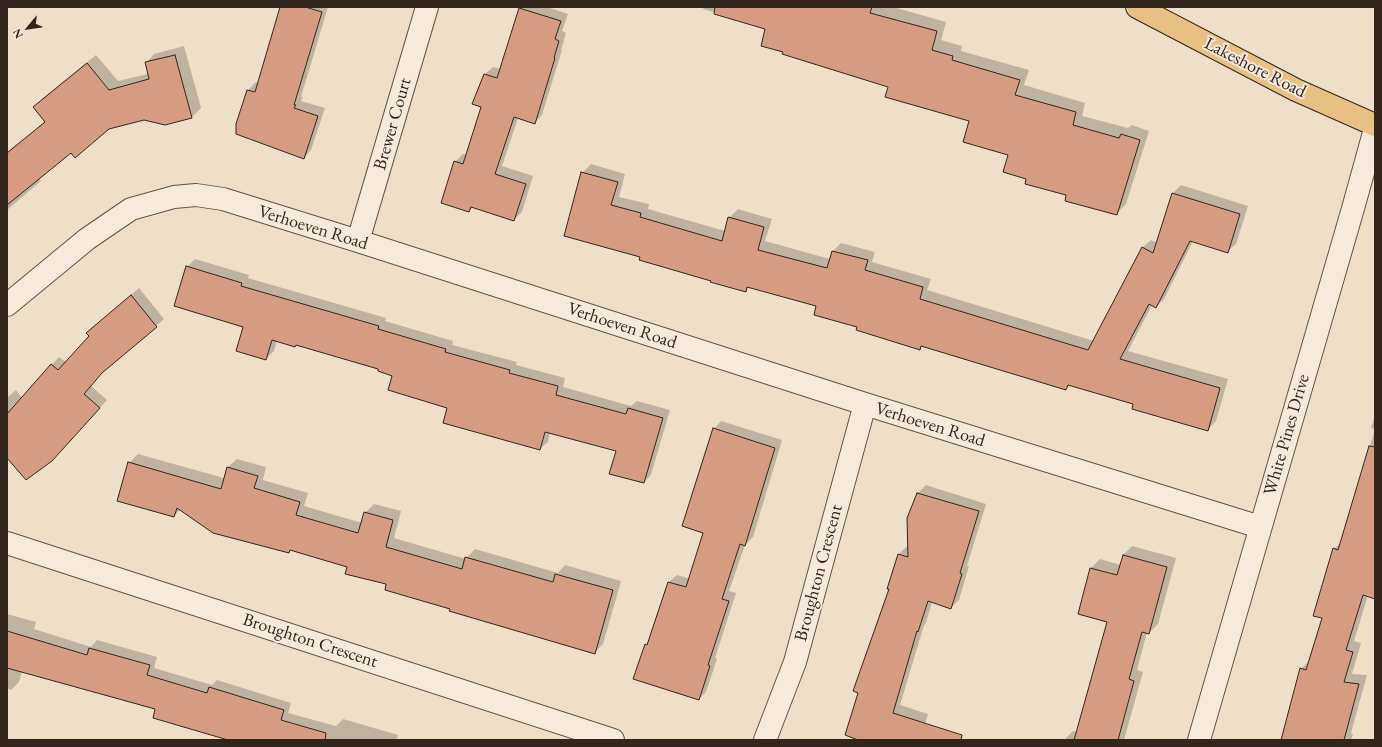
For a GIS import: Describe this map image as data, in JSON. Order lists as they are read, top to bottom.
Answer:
{
  "streets": {
    "main road": ["Lakeshore Road"],
    "street": [
      "Brewer Court",
      "Verhoeven Road",
      "White Pines Drive",
      "Broughton Crescent"
    ]
  },
  "crossings": [
    ["Brewer Court", "Verhoeven Road"],
    ["Verhoeven Road", "White Pines Drive"],
    ["Verhoeven Road", "Broughton Crescent"]
  ],
  "north": "bottom left"
}
